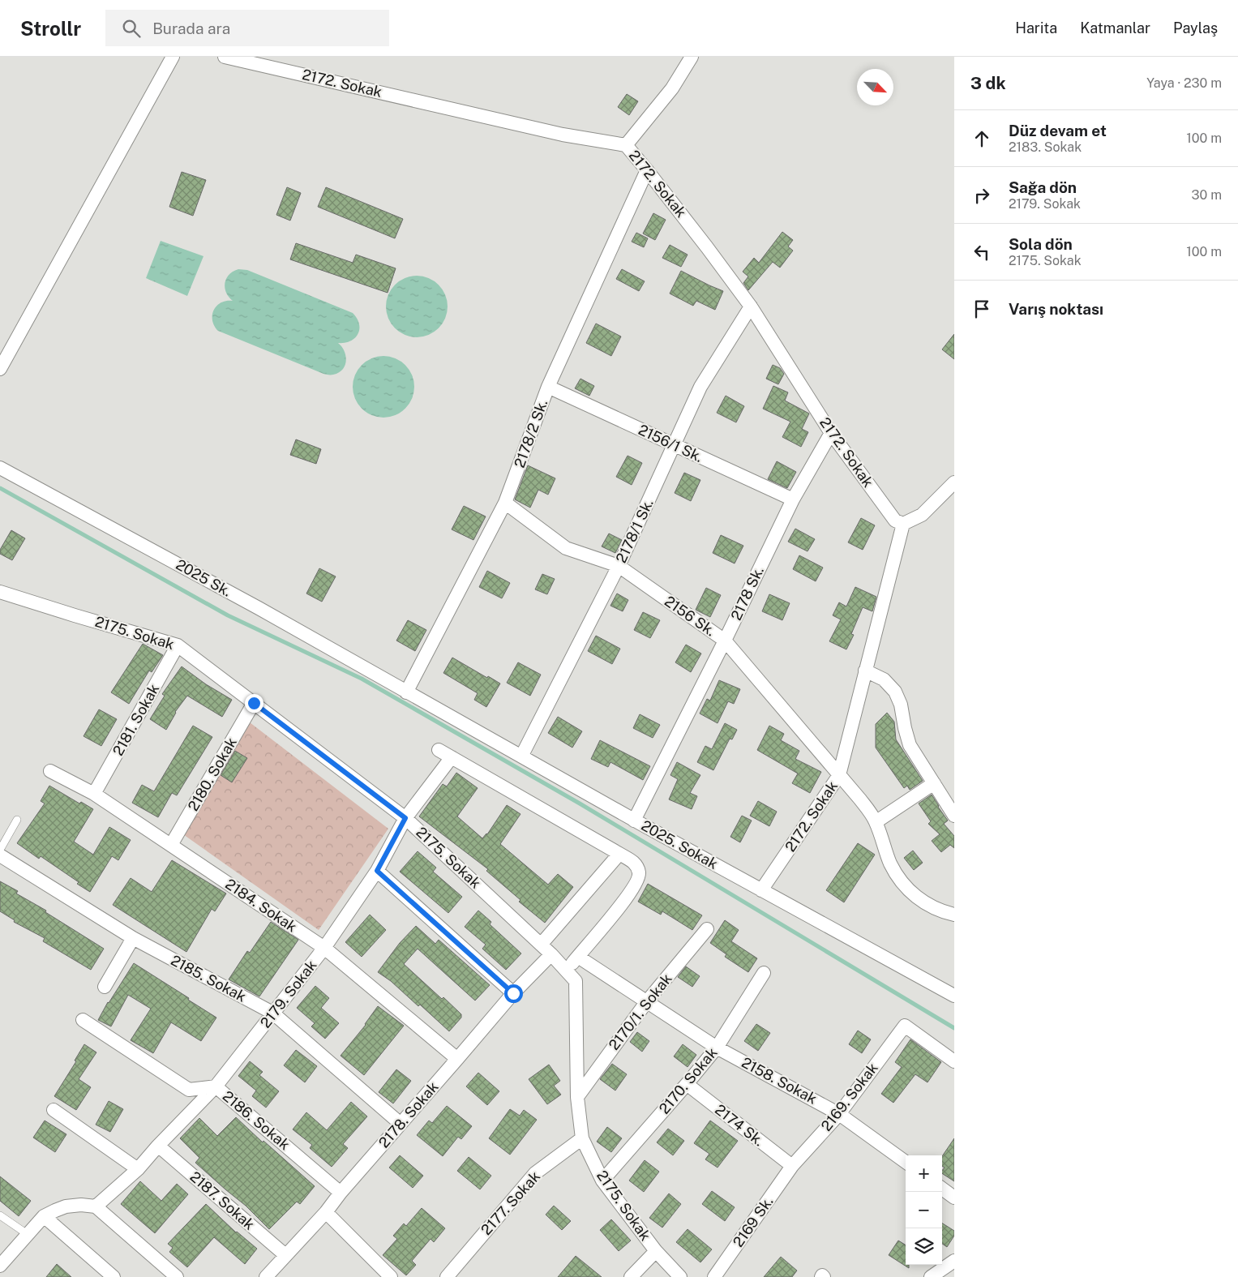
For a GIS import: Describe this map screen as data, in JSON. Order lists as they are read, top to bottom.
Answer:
{
  "streets": {
    "street": [
      "2172. Sokak",
      "2178/2 Sk.",
      "2156/1 Sk.",
      "2178/1 Sk.",
      "2025 Sk.",
      "2178 Sk.",
      "2156 Sk.",
      "2175. Sokak",
      "2181. Sokak",
      "2180. Sokak",
      "2025. Sokak",
      "2184. Sokak",
      "2185. Sokak",
      "2179. Sokak",
      "2170/1. Sokak",
      "2170. Sokak",
      "2158. Sokak",
      "2169. Sokak",
      "2178. Sokak",
      "2186. Sokak",
      "2174 Sk.",
      "2187. Sokak",
      "2177. Sokak",
      "2169 Sk."
    ]
  },
  "crossings": [
    ["2172. Sokak", "2178/2 Sk."],
    ["2172. Sokak", "2178/1 Sk."],
    ["2172. Sokak", "2178 Sk."],
    ["2172. Sokak", "2156 Sk."],
    ["2172. Sokak", "2025. Sokak"],
    ["2178/2 Sk.", "2156/1 Sk."],
    ["2178/2 Sk.", "2025 Sk."],
    ["2178/2 Sk.", "2156 Sk."],
    ["2178/2 Sk.", "2025. Sokak"],
    ["2156/1 Sk.", "2178/1 Sk."],
    ["2156/1 Sk.", "2178 Sk."],
    ["2178/1 Sk.", "2156 Sk."],
    ["2178/1 Sk.", "2025. Sokak"],
    ["2025 Sk.", "2025. Sokak"],
    ["2178 Sk.", "2156 Sk."],
    ["2178 Sk.", "2025. Sokak"],
    ["2175. Sokak", "2181. Sokak"],
    ["2175. Sokak", "2180. Sokak"],
    ["2175. Sokak", "2179. Sokak"],
    ["2175. Sokak", "2170/1. Sokak"],
    ["2175. Sokak", "2170. Sokak"],
    ["2175. Sokak", "2178. Sokak"],
    ["2175. Sokak", "2177. Sokak"],
    ["2181. Sokak", "2184. Sokak"],
    ["2180. Sokak", "2184. Sokak"],
    ["2184. Sokak", "2179. Sokak"],
    ["2184. Sokak", "2178. Sokak"],
    ["2185. Sokak", "2179. Sokak"],
    ["2185. Sokak", "2178. Sokak"],
    ["2179. Sokak", "2186. Sokak"],
    ["2179. Sokak", "2187. Sokak"],
    ["2170/1. Sokak", "2158. Sokak"],
    ["2170. Sokak", "2158. Sokak"],
    ["2170. Sokak", "2174 Sk."],
    ["2158. Sokak", "2169. Sokak"],
    ["2169. Sokak", "2174 Sk."],
    ["2169. Sokak", "2169 Sk."],
    ["2178. Sokak", "2186. Sokak"],
    ["2178. Sokak", "2187. Sokak"],
    ["2174 Sk.", "2169 Sk."]
  ],
  "north": "bottom right",
  "page": {
    "header": "Strollr",
    "search": "Burada ara",
    "nav": ["Harita", "Katmanlar", "Paylaş"],
    "heading": ["3 dk", "Yaya · 230 m"],
    "list": [
      ["Düz devam et", "2183. Sokak", "100 m"],
      ["Sağa dön", "2179. Sokak", "30 m"],
      ["Sola dön", "2175. Sokak", "100 m"],
      "Varış noktası"
    ],
    "map_buttons": ["+", "−"]
  }
}
